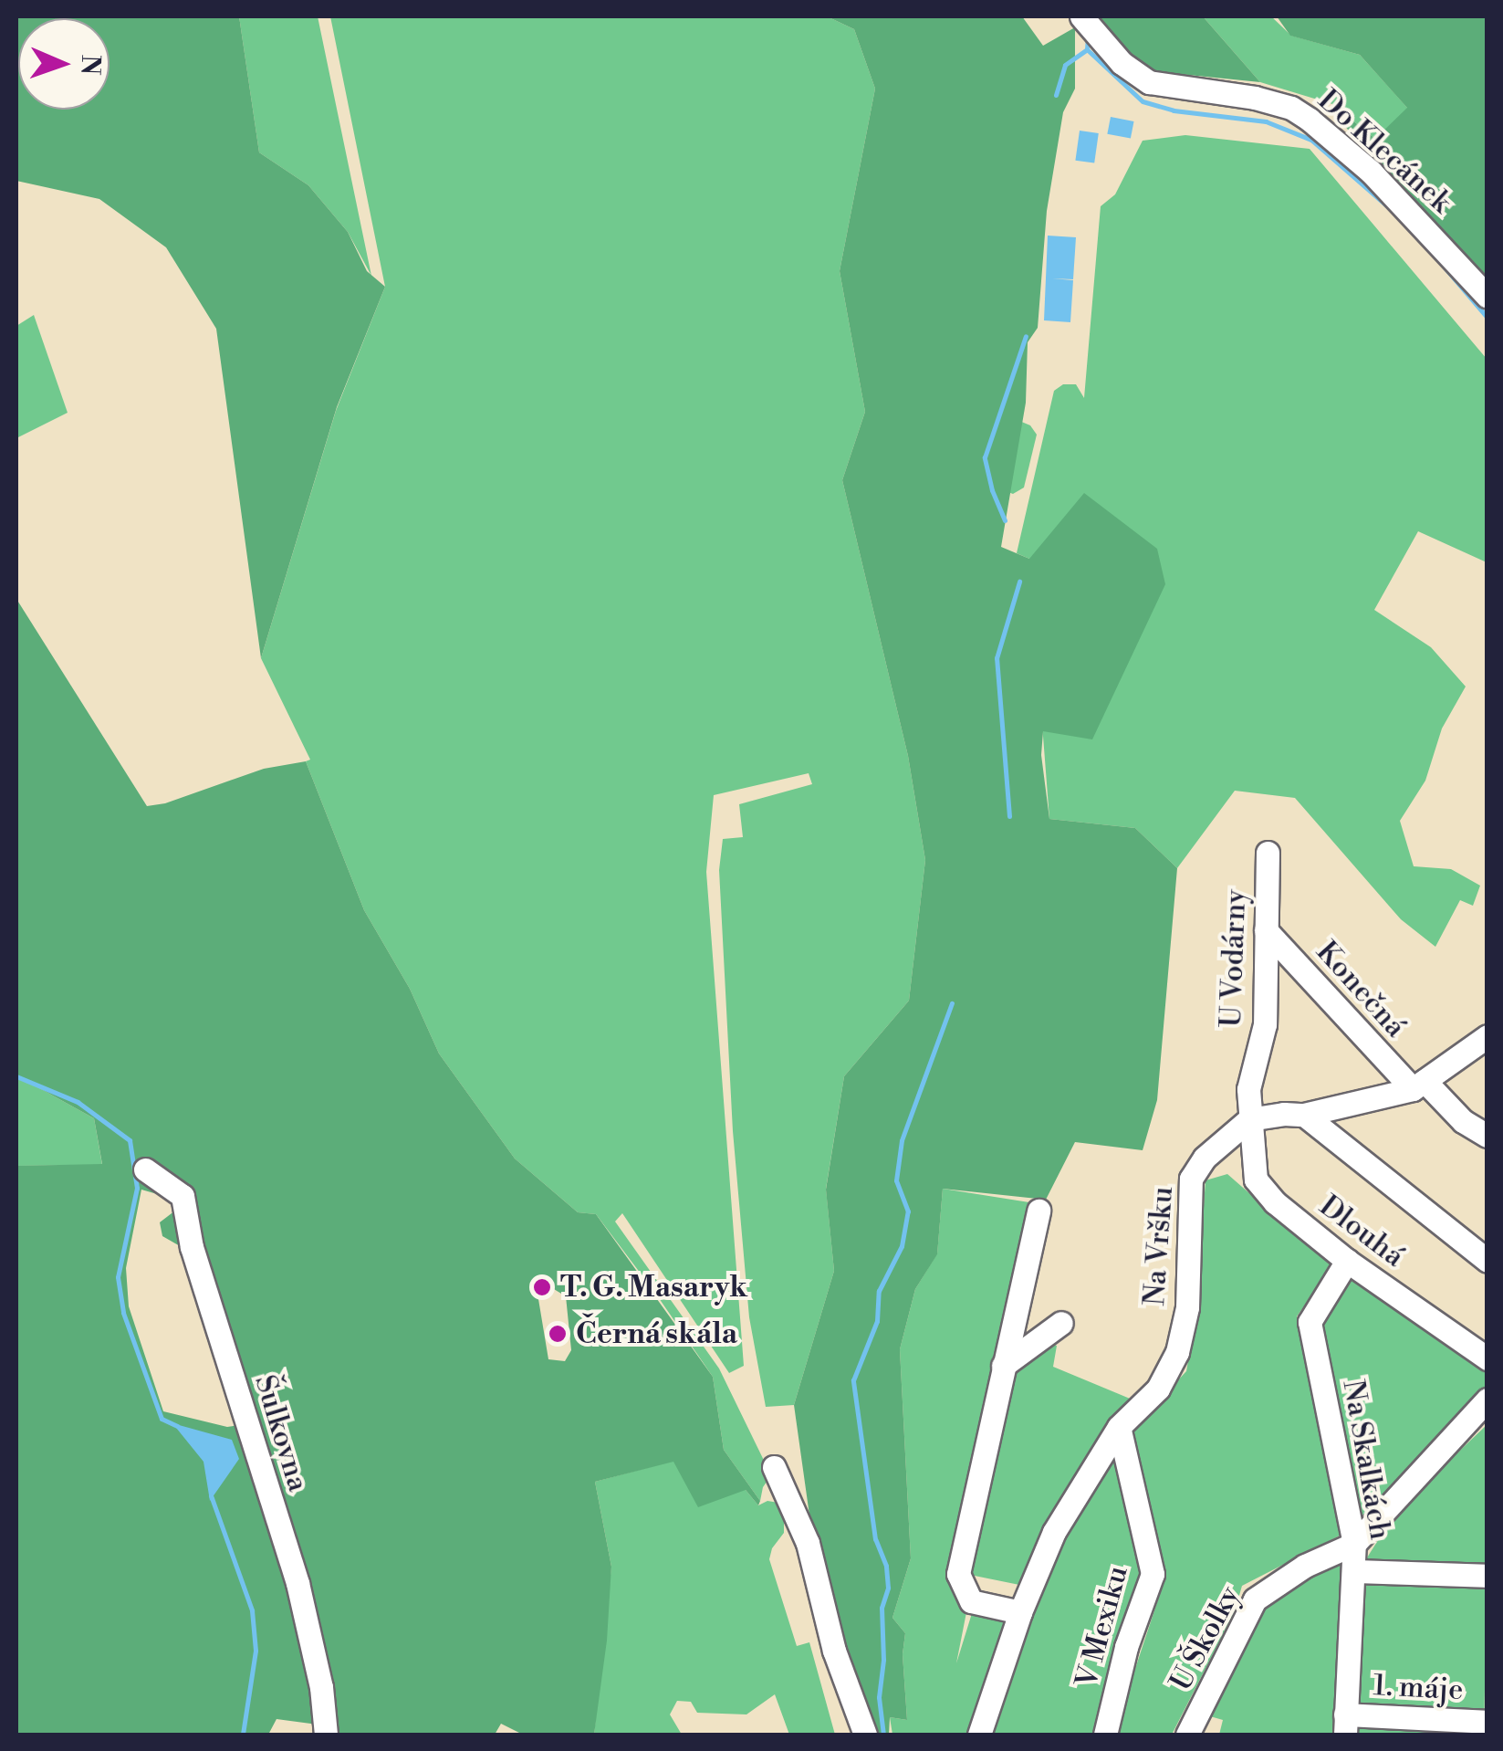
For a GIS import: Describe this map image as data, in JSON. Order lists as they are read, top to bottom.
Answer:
{
  "streets": {
    "street": [
      "Do Klecánek",
      "U Vodárny",
      "Konečná",
      "Dlouhá",
      "Na Vršku",
      "Šulkovna",
      "Na Skalkách",
      "V Mexiku",
      "U Školky",
      "1. máje"
    ]
  },
  "crossings": [
    ["U Vodárny", "Konečná"],
    ["U Vodárny", "Dlouhá"],
    ["U Vodárny", "Na Vršku"],
    ["Dlouhá", "Na Vršku"],
    ["Dlouhá", "Na Skalkách"],
    ["Na Vršku", "V Mexiku"],
    ["Na Skalkách", "U Školky"],
    ["Na Skalkách", "1. máje"]
  ],
  "places": ["T. G. Masaryk", "Černá skála"],
  "north": "right"
}
